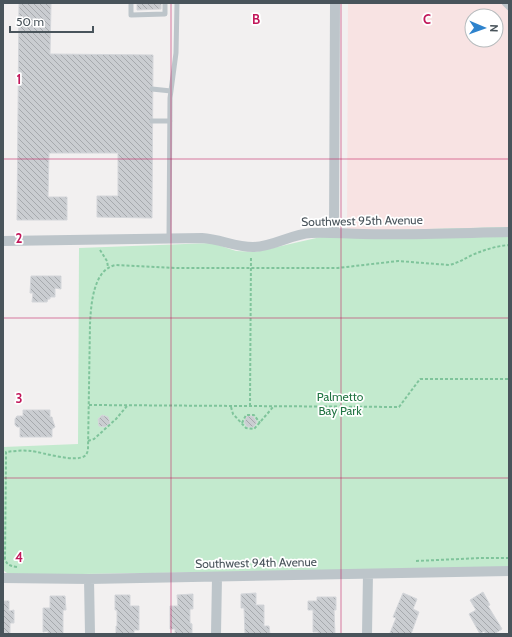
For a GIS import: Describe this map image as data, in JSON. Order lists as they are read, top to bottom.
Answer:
{
  "streets": {
    "street": ["Southwest 95th Avenue", "Southwest 94th Avenue"]
  },
  "parks": ["Palmetto Bay Park"],
  "scale_bar": "50 m",
  "north": "right",
  "grid": {
    "columns": ["B", "C"],
    "rows": [
      "1",
      "2",
      "3",
      "4"
    ]
  }
}
